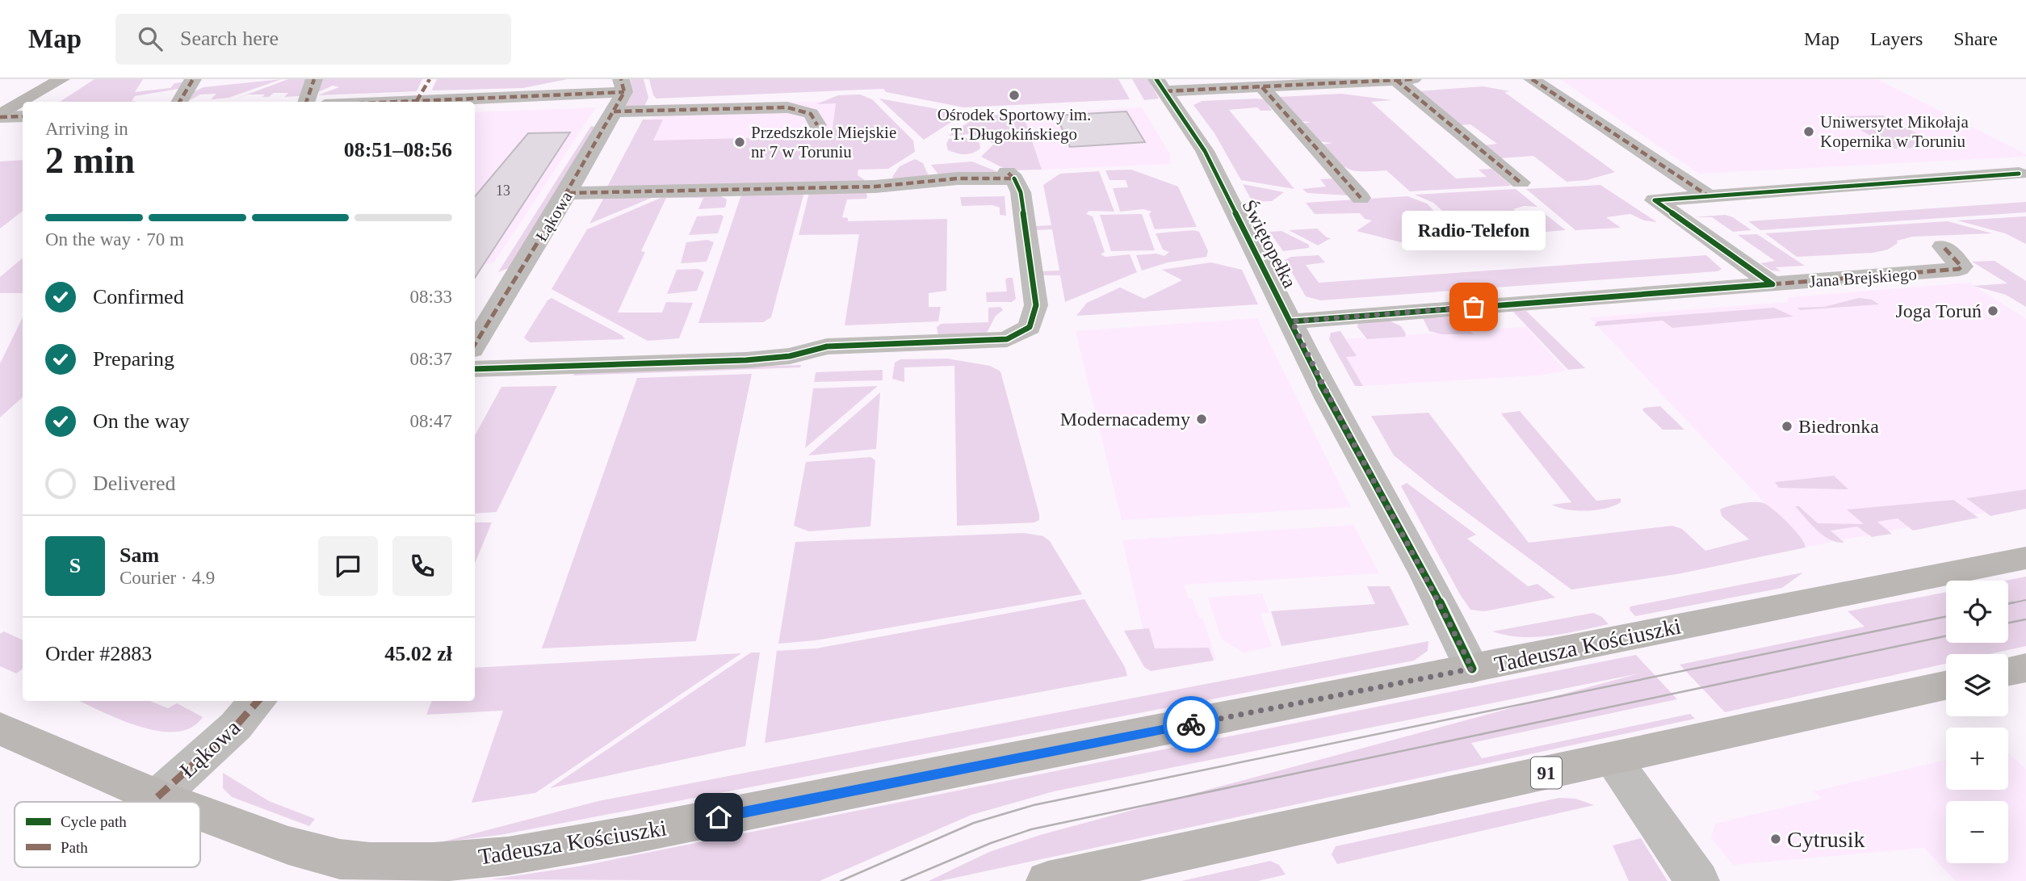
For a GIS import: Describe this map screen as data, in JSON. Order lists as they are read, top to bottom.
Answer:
{
  "streets": {
    "main road": ["Tadeusza Kościuszki", "91"],
    "street": ["Łąkowa", "Świętopełka", "Jana Brejskiego"]
  },
  "crossings": [
    ["Łąkowa", "Tadeusza Kościuszki"],
    ["Świętopełka", "Jana Brejskiego"],
    ["Świętopełka", "Tadeusza Kościuszki"]
  ],
  "places": [
    "Ośrodek Sportowy im. T. Długokińskiego",
    "Uniwersytet Mikołaja Kopernika w Toruniu",
    "Przedszkole Miejskie nr 7 w Toruniu",
    "Radio-Telefon",
    "Joga Toruń",
    "Modernacademy",
    "Biedronka",
    "Cytrusik"
  ],
  "house_numbers": ["13"],
  "legend": ["Cycle path", "Path"],
  "page": {
    "header": "Map",
    "search": "Search here",
    "nav": ["Map", "Layers", "Share"],
    "heading": ["2 min", "Arriving in", "08:51–08:56"],
    "panel": [
      "Sam",
      "Courier · 4.9",
      "Order #2883",
      "45.02 zł"
    ],
    "bar": "On the way · 70 m",
    "bubble": "Radio-Telefon",
    "list": [
      ["Confirmed", "08:33"],
      ["Preparing", "08:37"],
      ["On the way", "08:47"],
      "Delivered"
    ],
    "round": "S",
    "map_buttons": ["+", "−"]
  }
}
